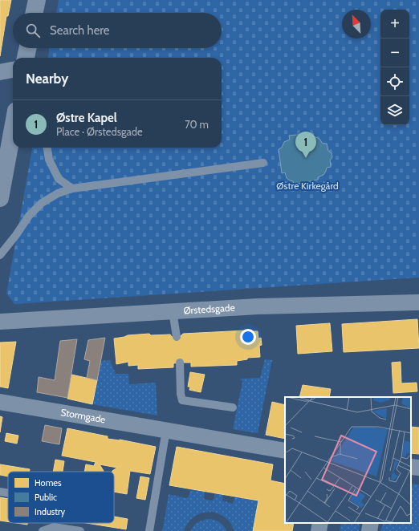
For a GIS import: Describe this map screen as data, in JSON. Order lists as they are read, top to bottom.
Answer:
{
  "streets": {
    "street": ["Ørstedsgade", "Stormgade"]
  },
  "parks": ["Østre Kirkegård"],
  "legend": ["Homes", "Public", "Industry"],
  "north": "top left",
  "page": {
    "map_buttons": ["+", "−"],
    "search": "Search here",
    "heading": "Nearby",
    "list": [
      {
        "mark": "1",
        "name": "Østre Kapel",
        "note": "Place · Ørstedsgade",
        "value": "70 m"
      }
    ],
    "pins": "1"
  }
}
